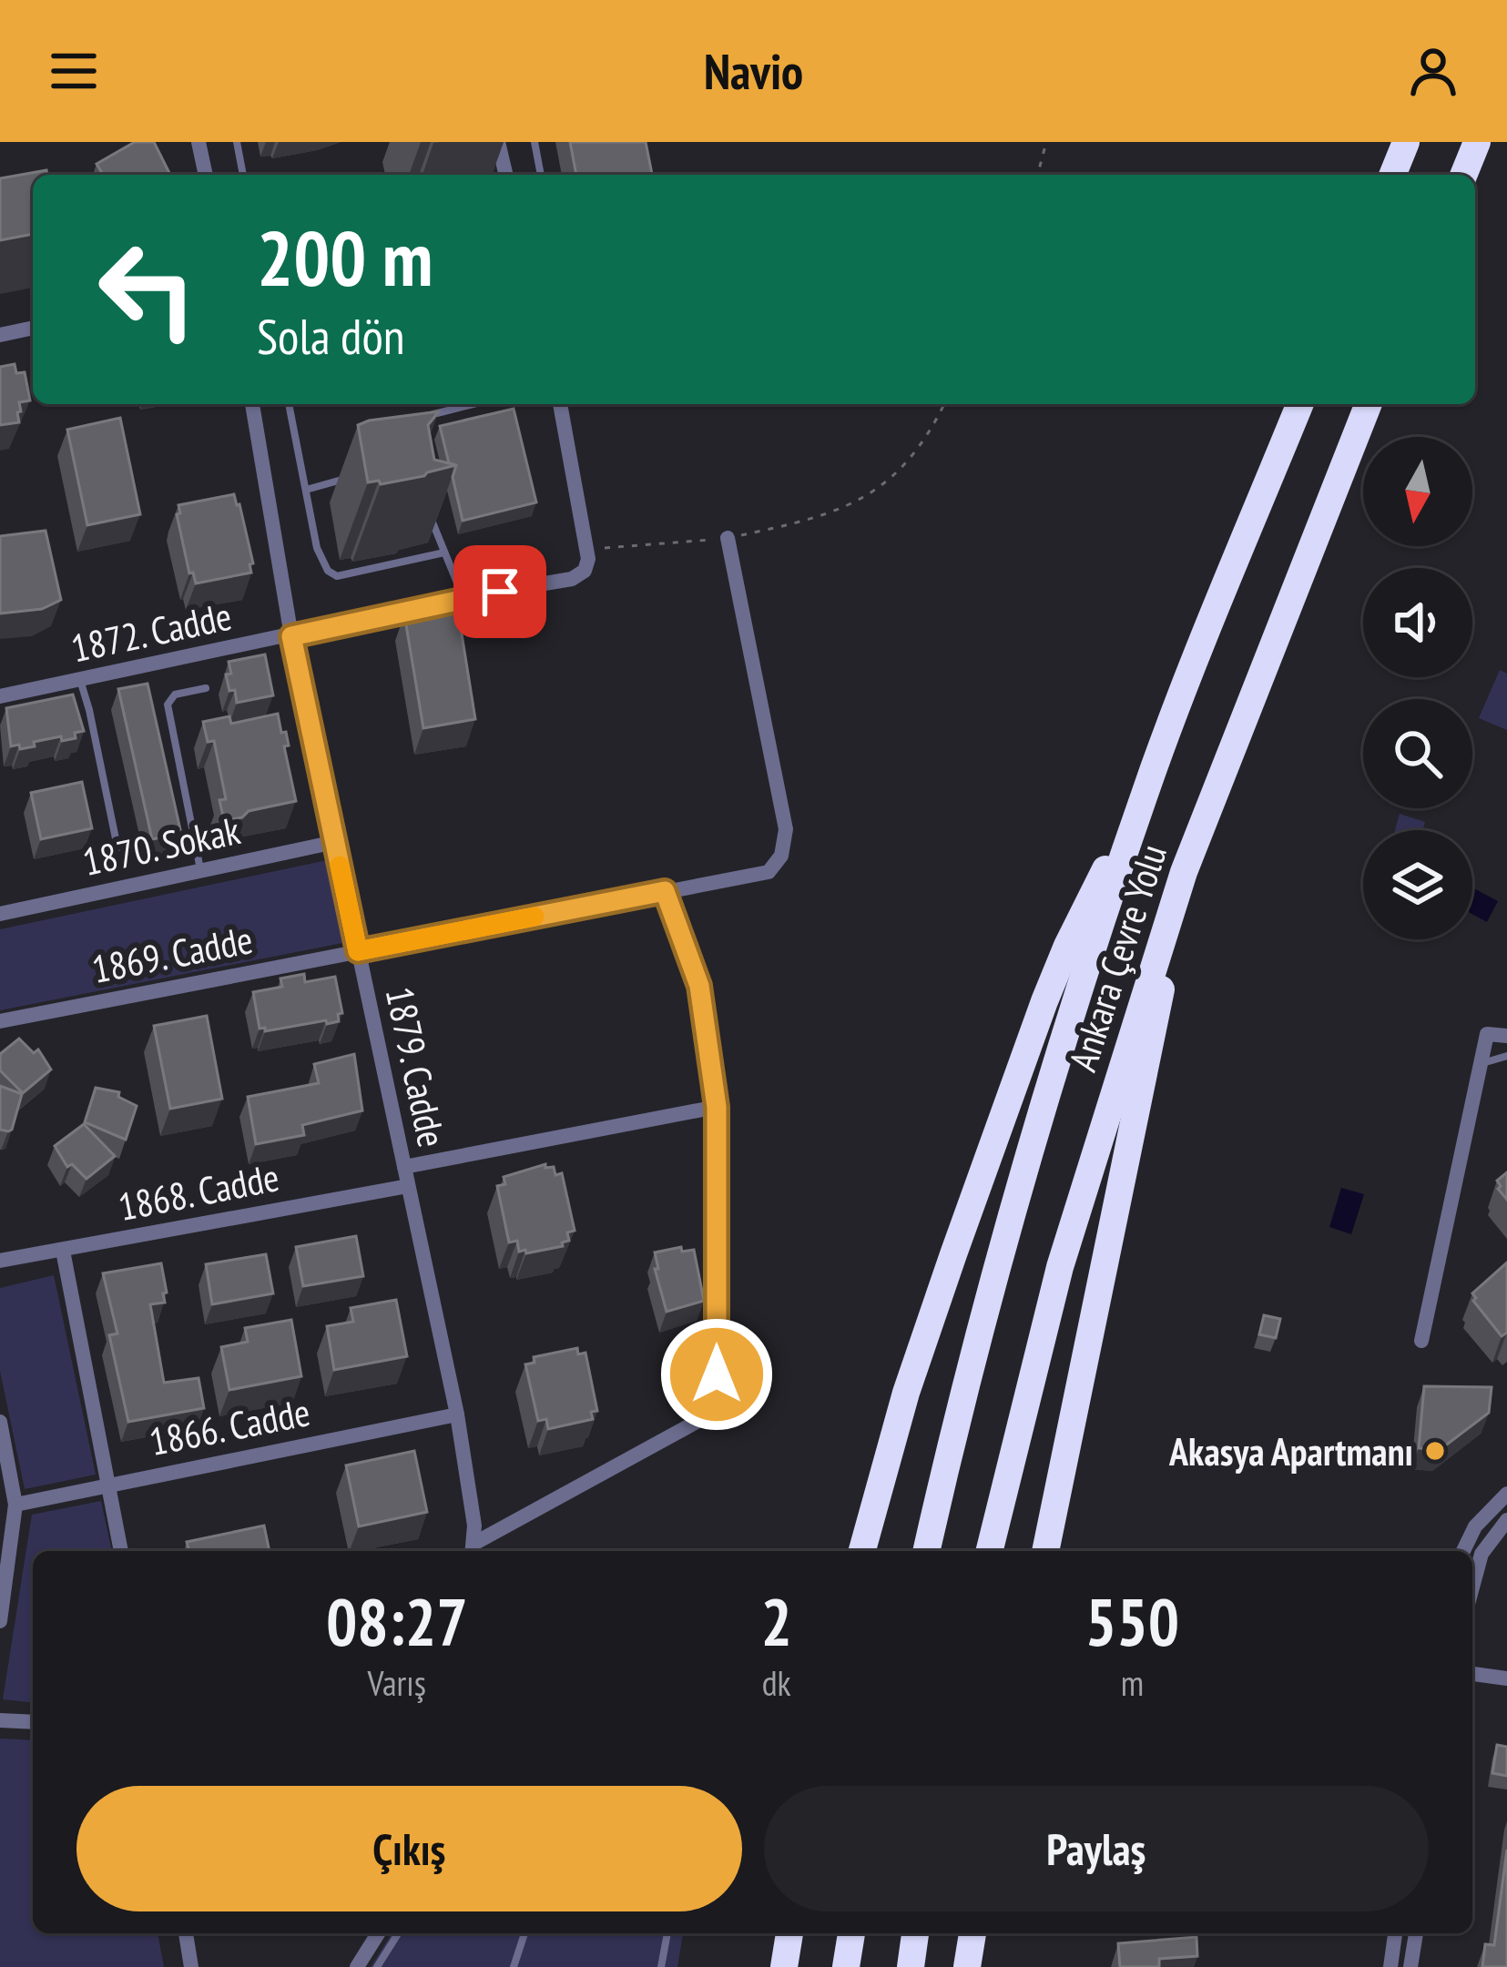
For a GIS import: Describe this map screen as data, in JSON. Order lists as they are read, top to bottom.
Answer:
{
  "streets": {
    "highway": ["Ankara Çevre Yolu"],
    "street": [
      "1872. Cadde",
      "1870. Sokak",
      "1869. Cadde",
      "1879. Cadde",
      "1868. Cadde",
      "1866. Cadde"
    ]
  },
  "crossings": [
    ["1872. Cadde", "1879. Cadde"],
    ["1870. Sokak", "1879. Cadde"],
    ["1869. Cadde", "1879. Cadde"],
    ["1879. Cadde", "1868. Cadde"],
    ["1879. Cadde", "1866. Cadde"]
  ],
  "places": ["Akasya Apartmanı"],
  "north": "bottom",
  "page": {
    "header": "Navio",
    "turn": ["200 m", "Sola dön"],
    "eta": [
      "08:27",
      "Varış",
      "2",
      "dk",
      "550",
      "m"
    ],
    "buttons": ["Çıkış", "Paylaş"]
  }
}
